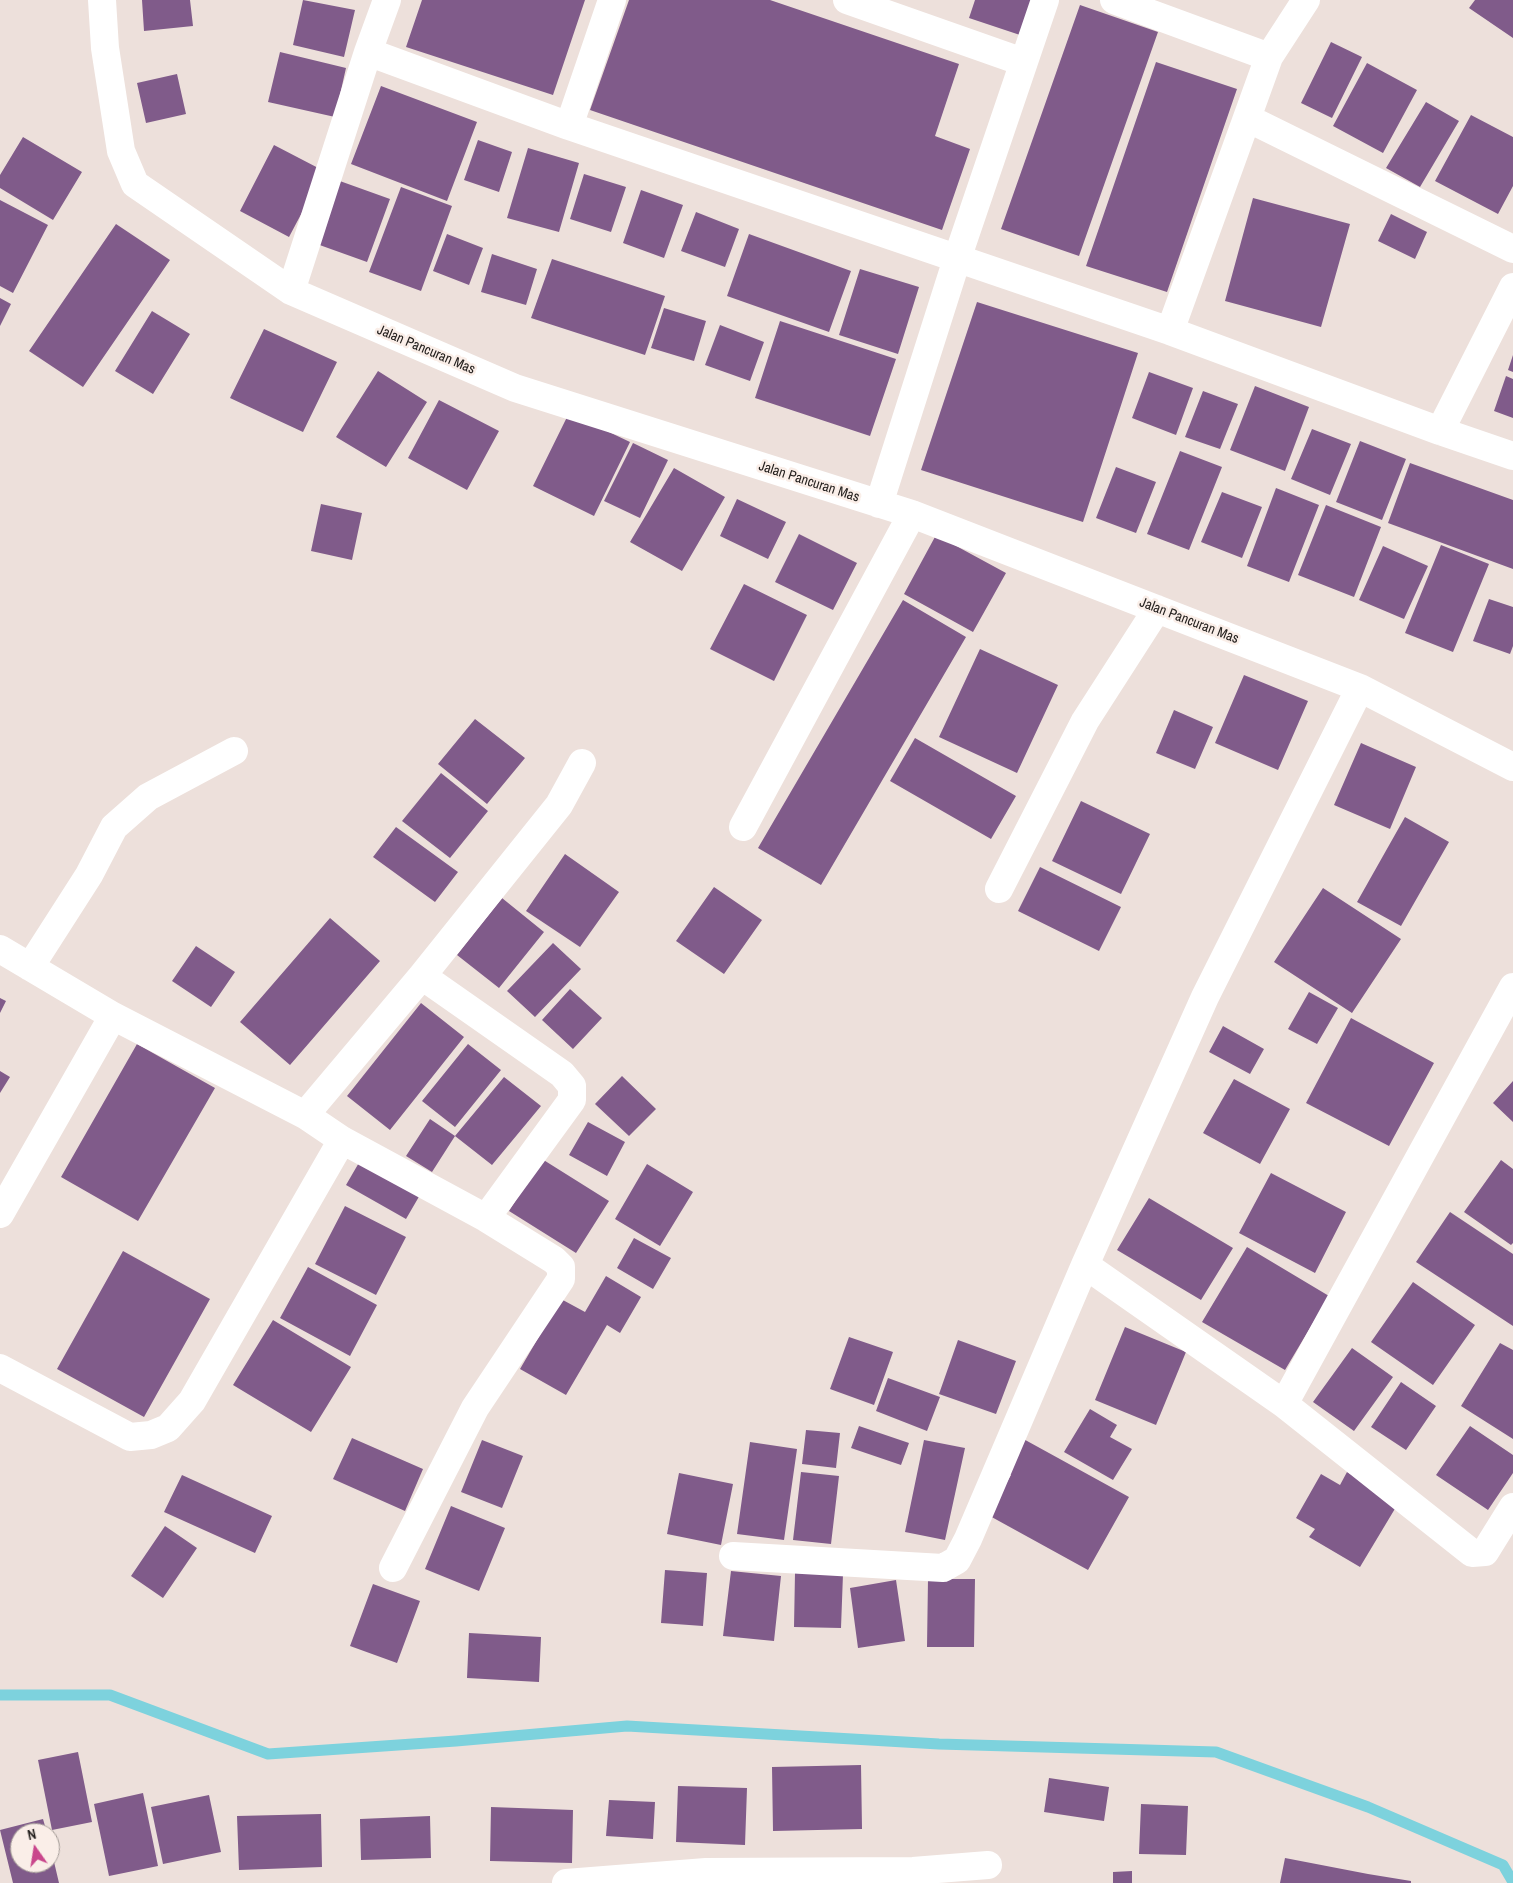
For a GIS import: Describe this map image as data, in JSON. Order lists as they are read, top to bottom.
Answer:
{
  "streets": {
    "street": ["Jalan Pancuran Mas"]
  },
  "north": "top"
}
